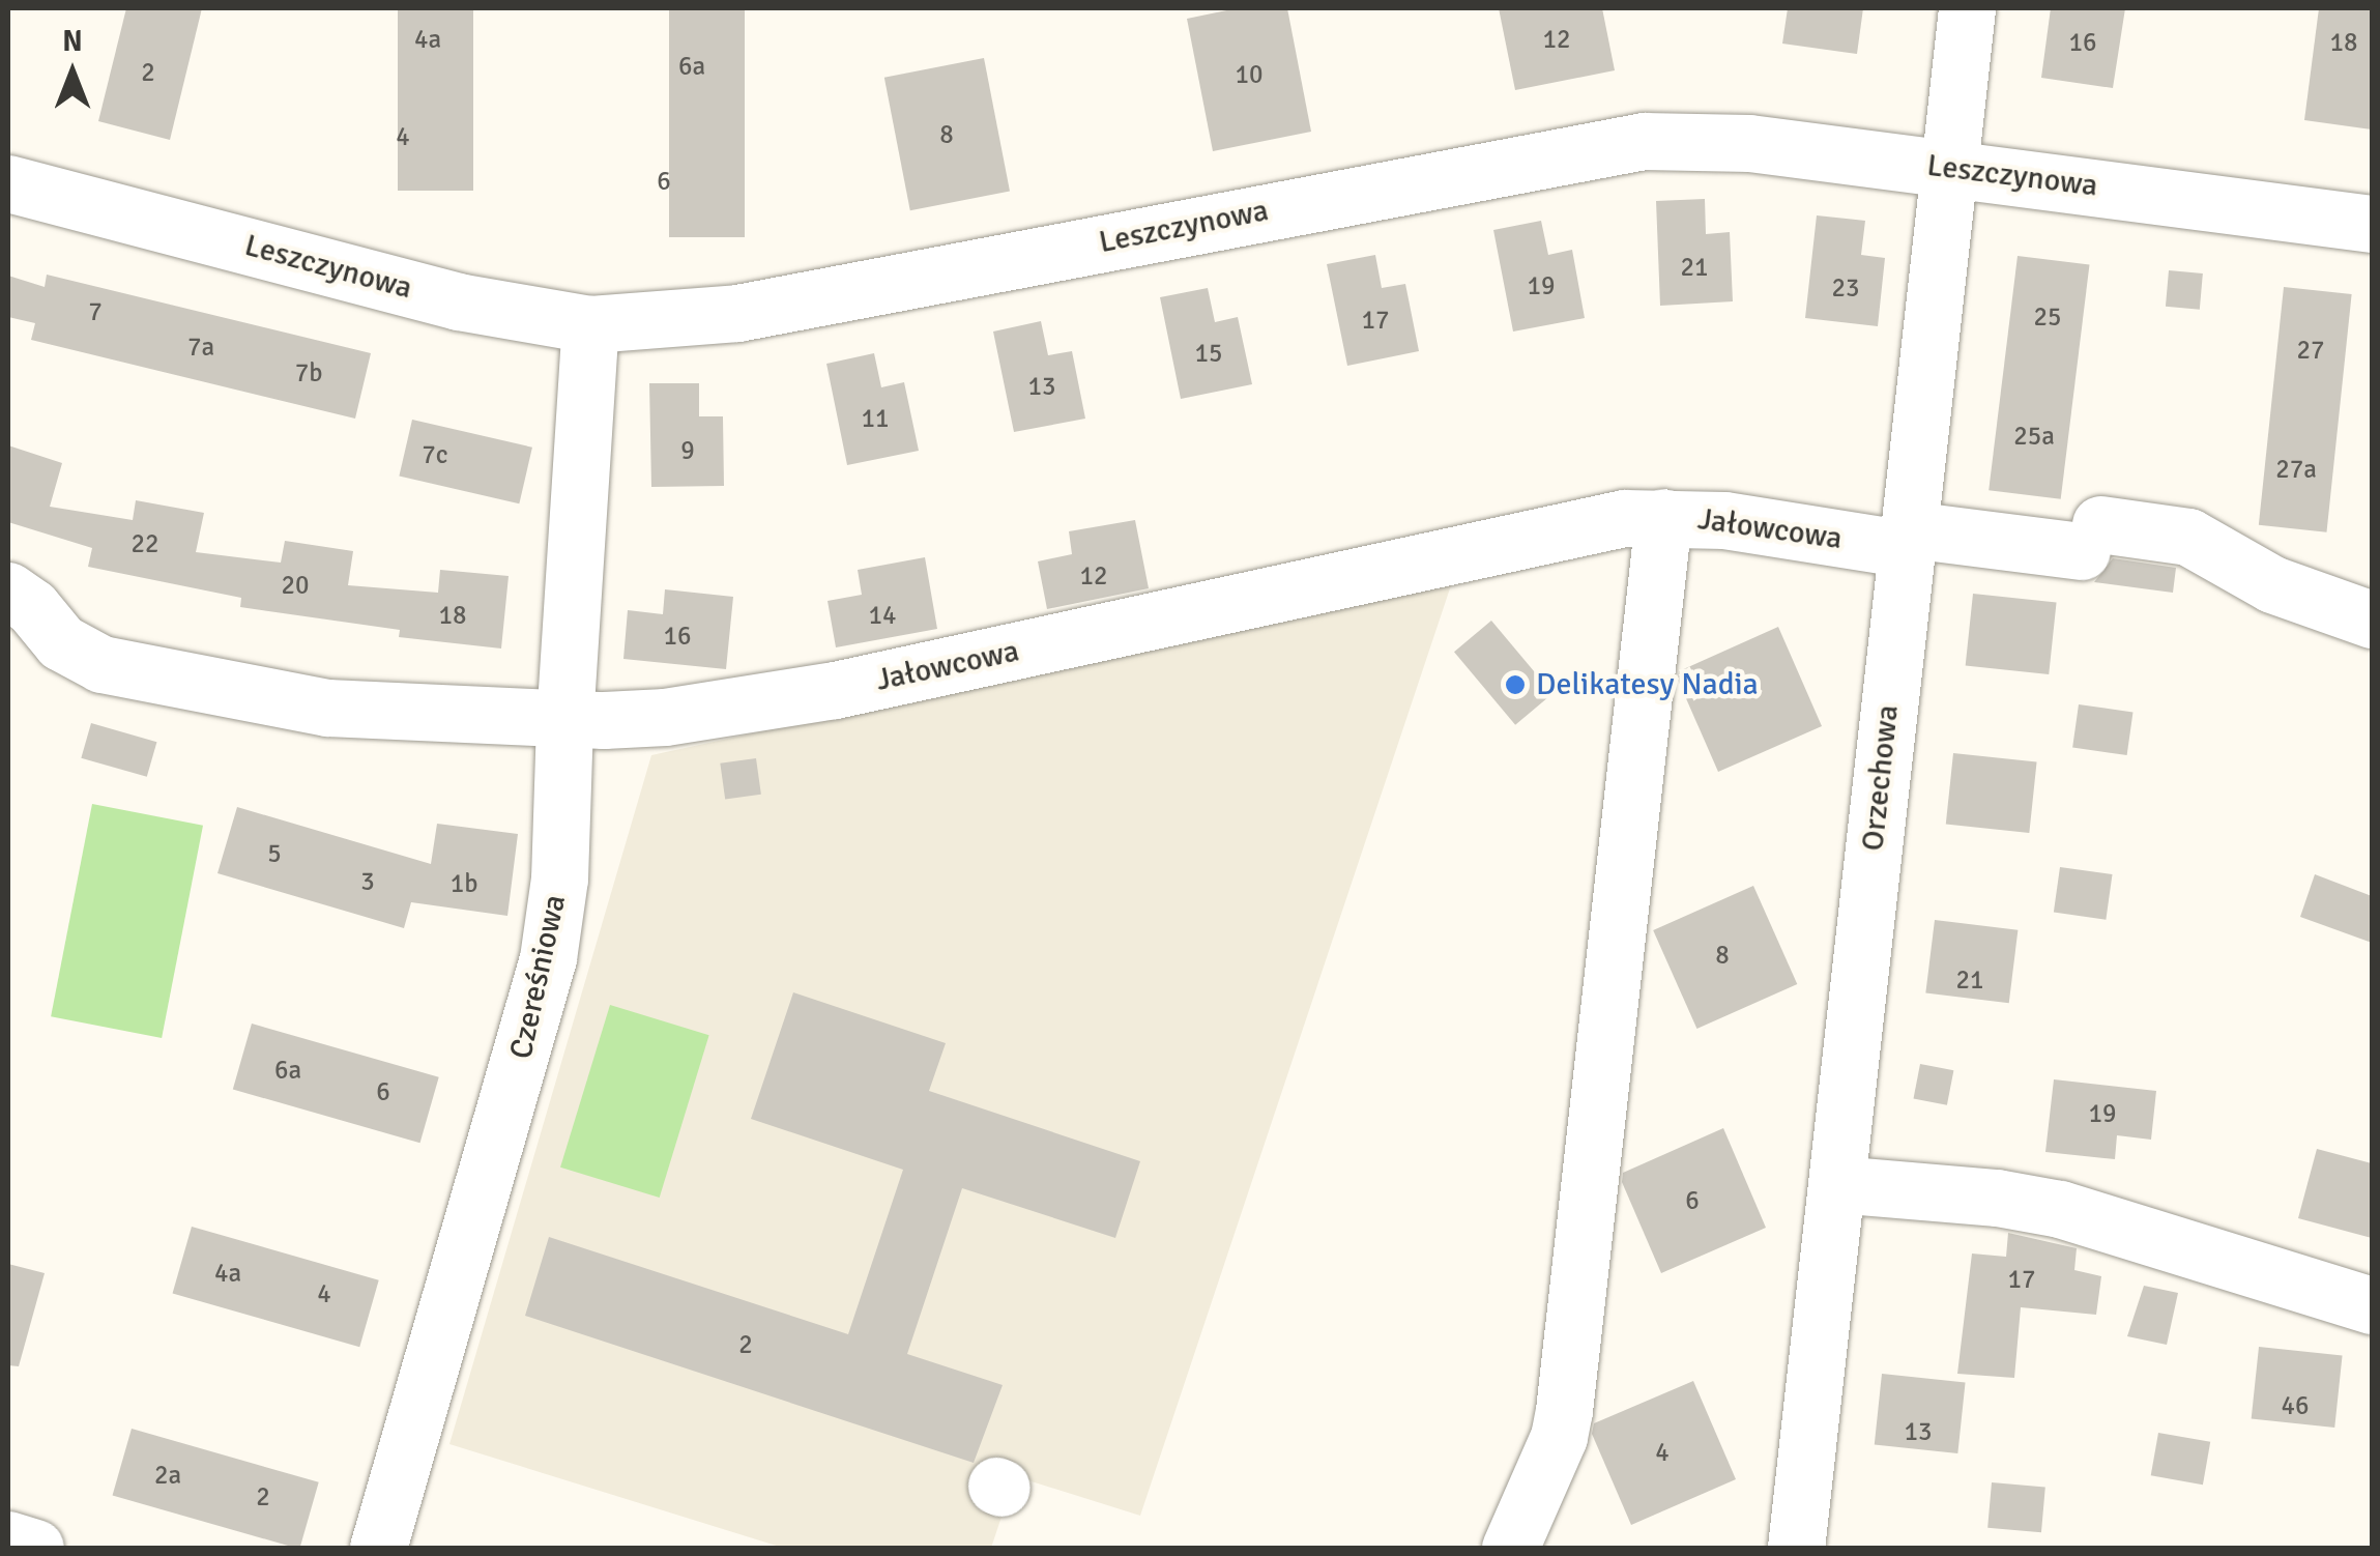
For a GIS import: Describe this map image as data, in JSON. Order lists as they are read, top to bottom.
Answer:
{
  "streets": {
    "street": [
      "Leszczynowa",
      "Jałowcowa",
      "Orzechowa",
      "Czereśniowa"
    ]
  },
  "crossings": [
    ["Leszczynowa", "Orzechowa"],
    ["Leszczynowa", "Czereśniowa"],
    ["Jałowcowa", "Orzechowa"],
    ["Jałowcowa", "Czereśniowa"]
  ],
  "places": ["Delikatesy Nadia"],
  "house_numbers": [
    "4a",
    "12",
    "16",
    "18",
    "6a",
    "2",
    "10",
    "8",
    "4",
    "6",
    "21",
    "19",
    "23",
    "7",
    "25",
    "17",
    "7a",
    "27",
    "15",
    "7b",
    "13",
    "11",
    "25a",
    "9",
    "7c",
    "27a",
    "22",
    "12",
    "20",
    "18",
    "14",
    "16",
    "5",
    "3",
    "1b",
    "8",
    "21",
    "6a",
    "6",
    "19",
    "6",
    "4a",
    "17",
    "4",
    "2",
    "46",
    "13",
    "4",
    "2a",
    "2"
  ],
  "north": "top"
}
